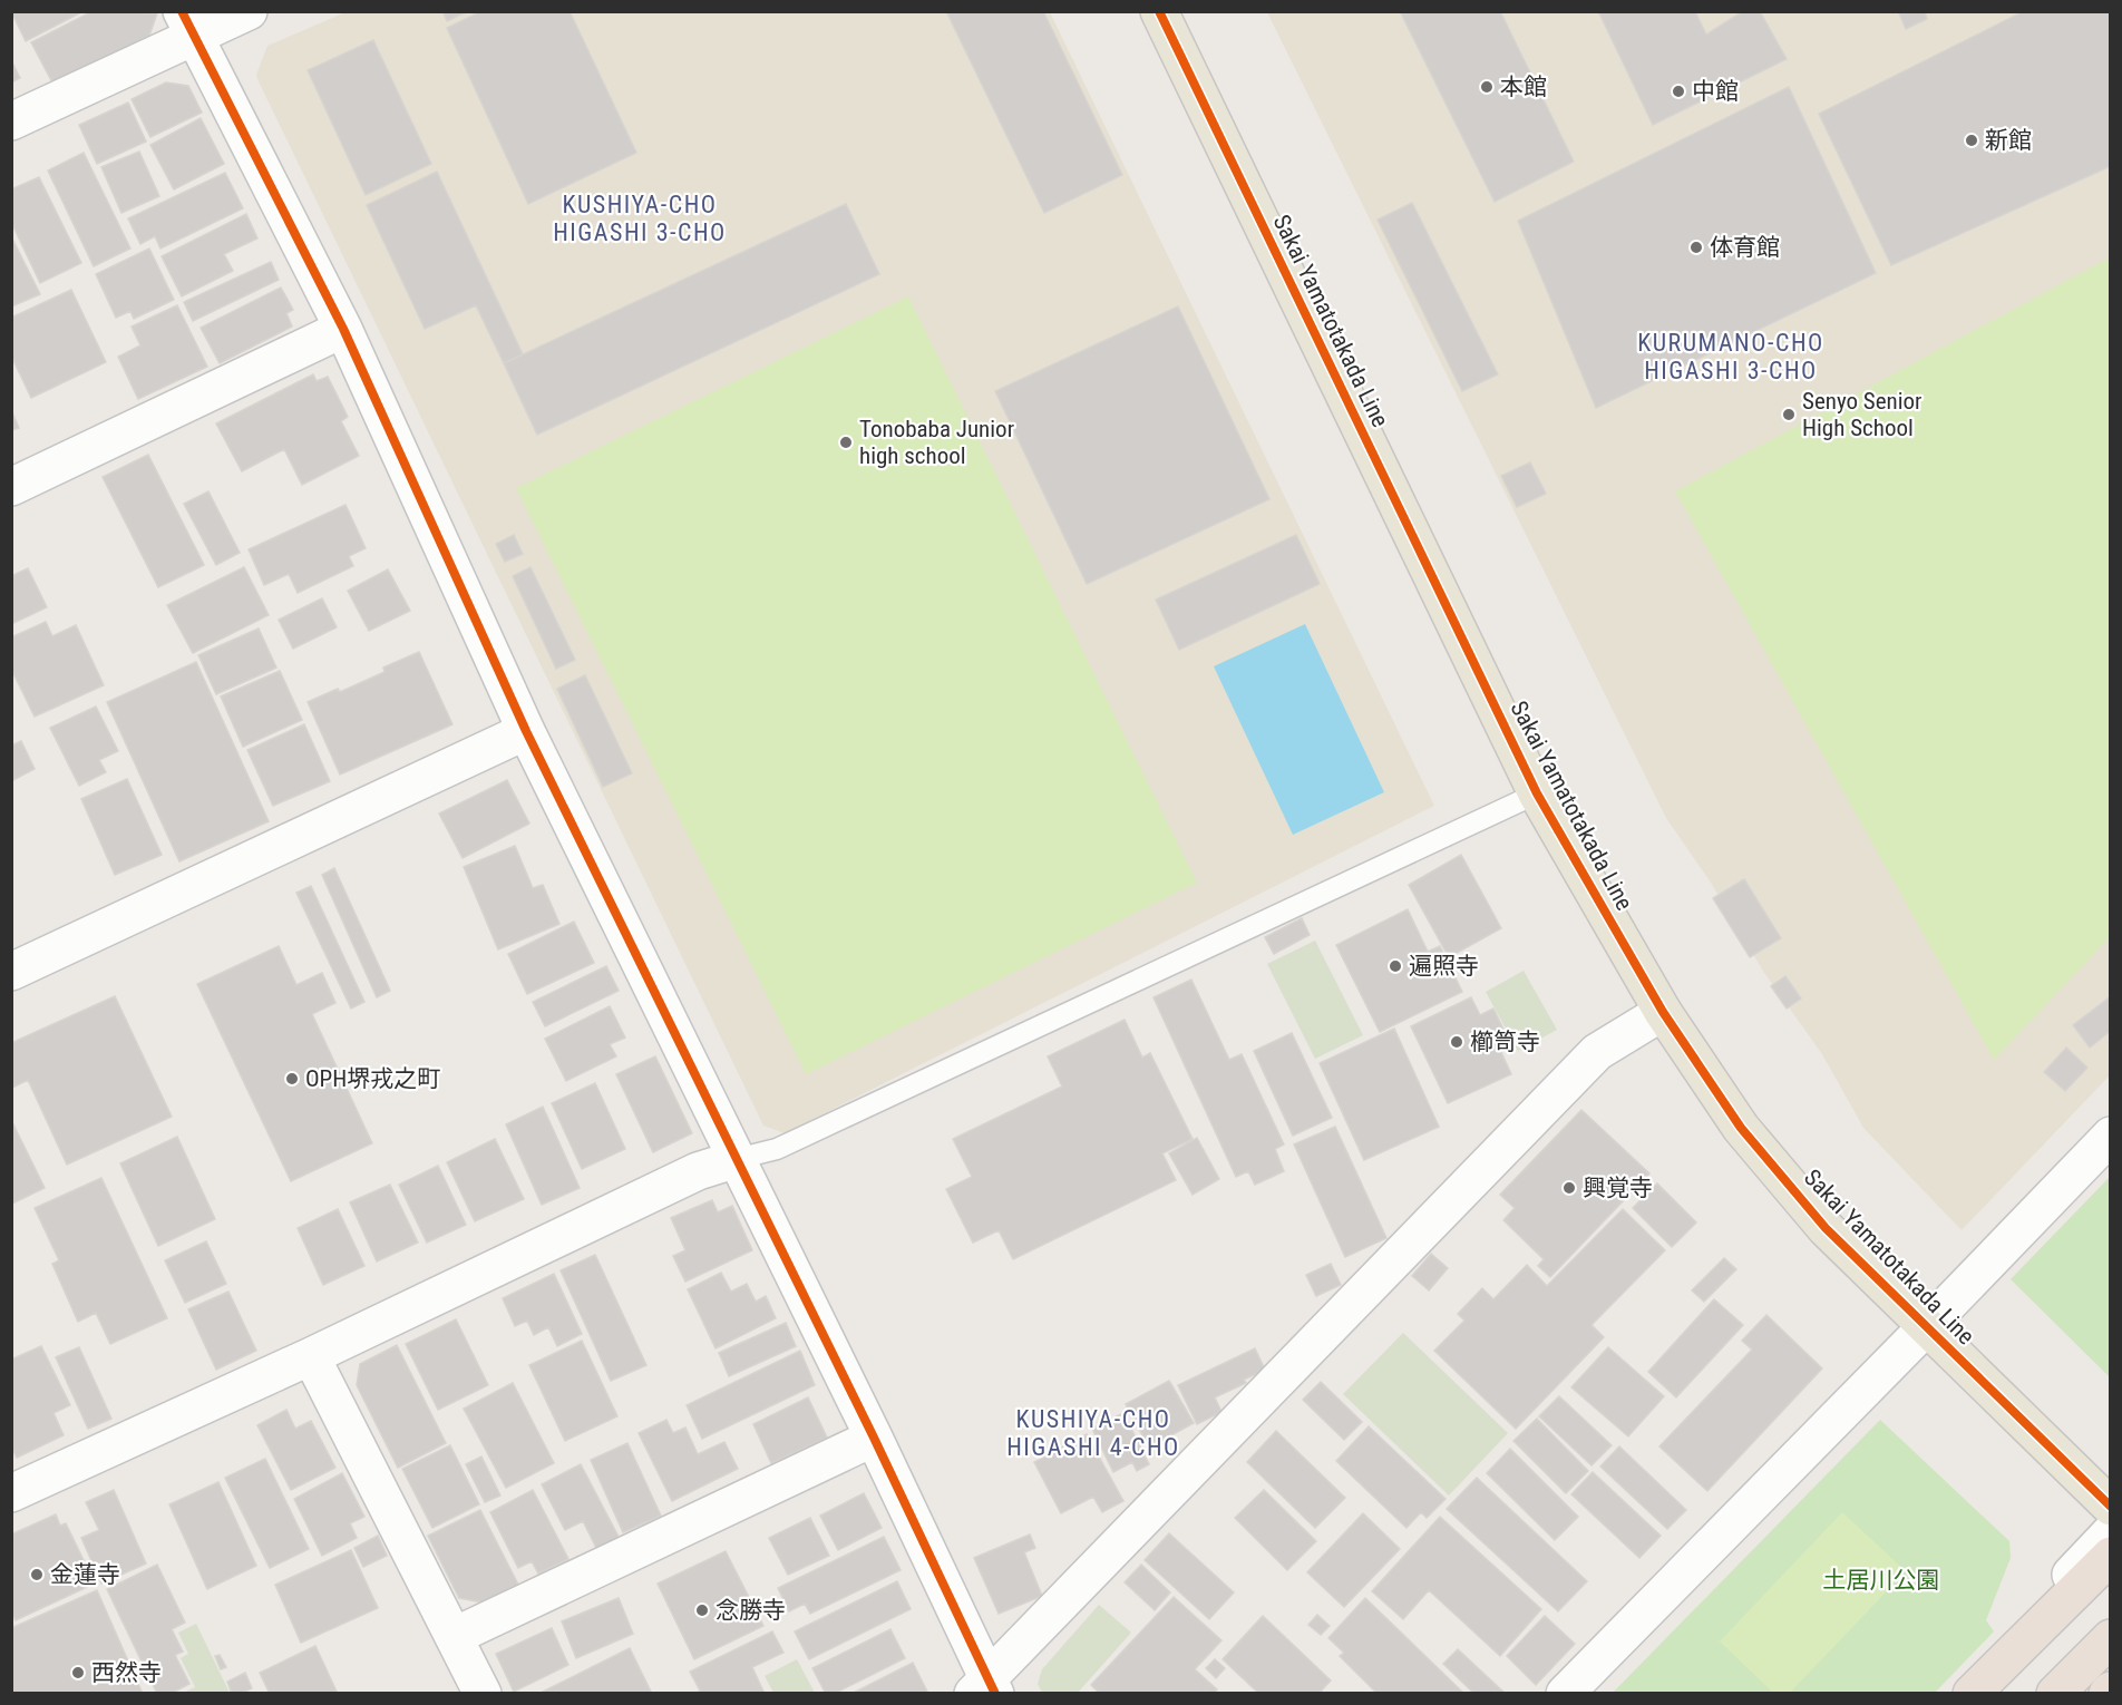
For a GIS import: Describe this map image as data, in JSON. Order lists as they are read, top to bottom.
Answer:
{
  "streets": {
    "main road": ["Sakai Yamatotakada Line"]
  },
  "districts": ["KUSHIYA-CHO HIGASHI 3-CHO", "KURUMANO-CHO HIGASHI 3-CHO", "KUSHIYA-CHO HIGASHI 4-CHO"],
  "parks": ["土居川公園"],
  "places": [
    "本館",
    "中館",
    "新館",
    "体育館",
    "Senyo Senior High School",
    "Tonobaba Junior high school",
    "遍照寺",
    "櫛笥寺",
    "OPH堺戎之町",
    "興覚寺",
    "金蓮寺",
    "念勝寺",
    "西然寺"
  ]
}
